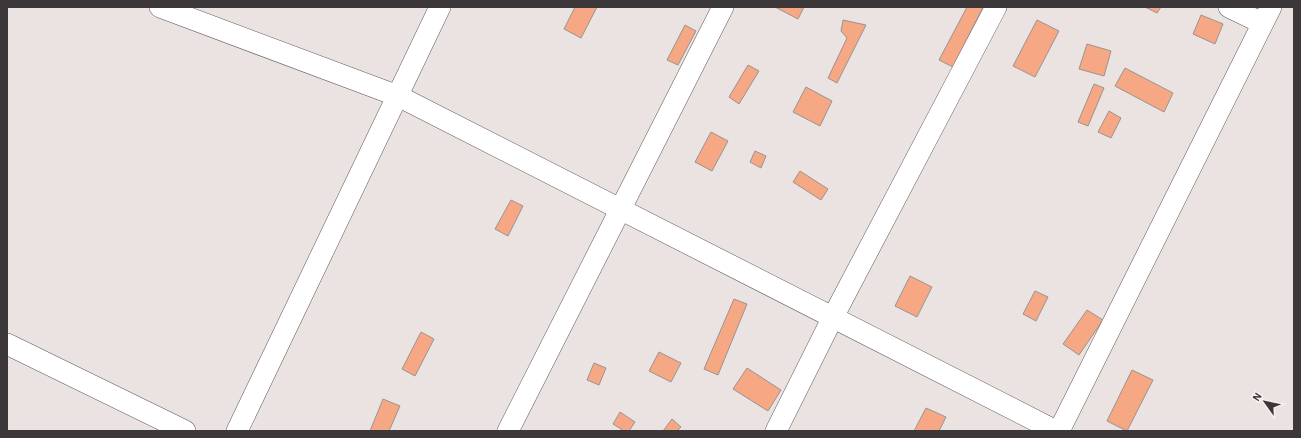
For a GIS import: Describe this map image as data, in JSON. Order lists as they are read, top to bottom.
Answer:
{
  "north": "top left"
}
